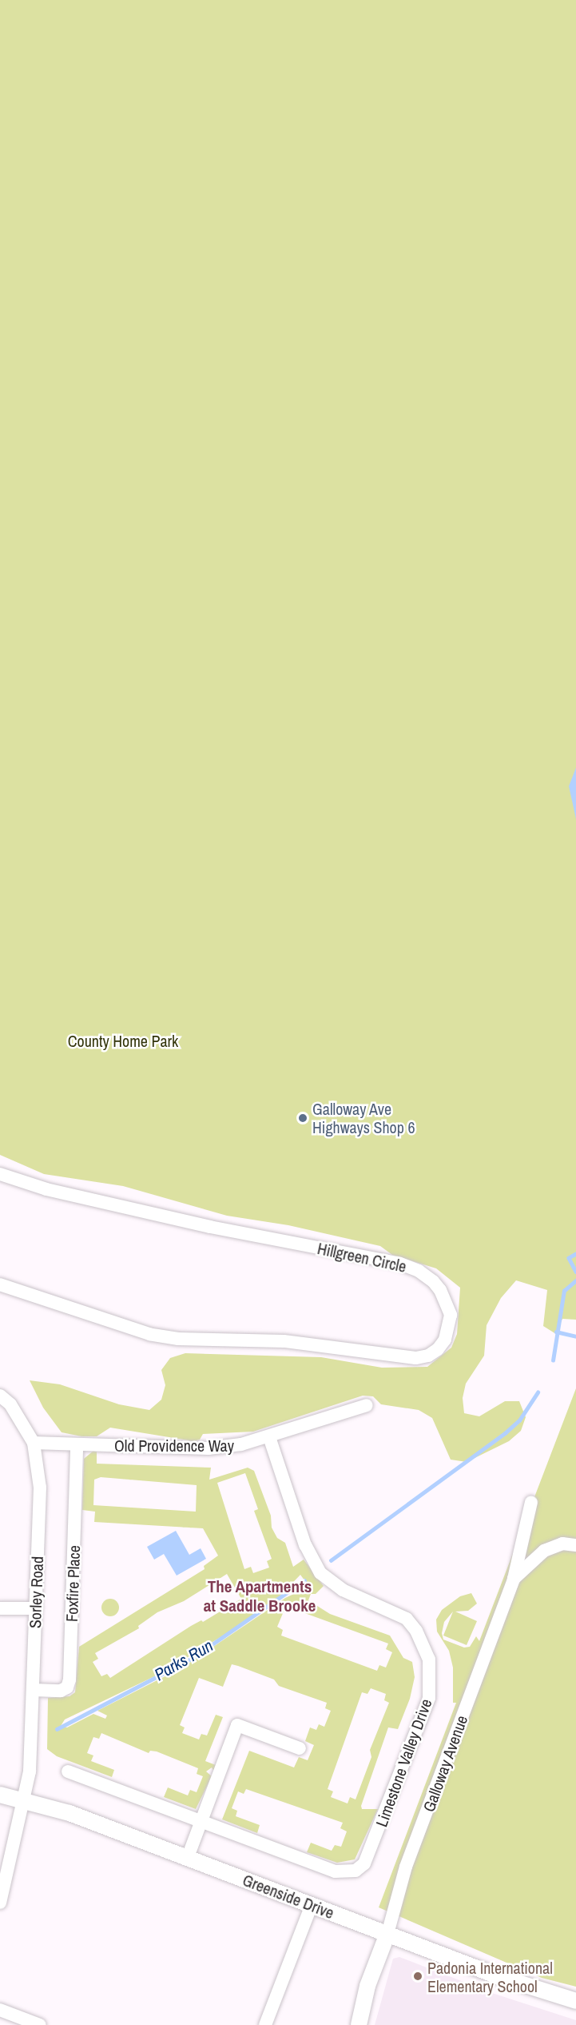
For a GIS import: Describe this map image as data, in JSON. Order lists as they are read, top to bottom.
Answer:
{
  "streets": {
    "street": [
      "Hillgreen Circle",
      "Old Providence Way",
      "Foxfire Place",
      "Sorley Road",
      "Limestone Valley Drive",
      "Galloway Avenue",
      "Greenside Drive"
    ]
  },
  "crossings": [
    ["Old Providence Way", "Foxfire Place"],
    ["Old Providence Way", "Sorley Road"],
    ["Old Providence Way", "Limestone Valley Drive"],
    ["Foxfire Place", "Sorley Road"],
    ["Sorley Road", "Greenside Drive"],
    ["Galloway Avenue", "Greenside Drive"]
  ],
  "districts": ["The Apartments at Saddle Brooke"],
  "water": ["Parks Run"],
  "parks": ["County Home Park"],
  "places": ["Galloway Ave Highways Shop 6", "Padonia International Elementary School"]
}
